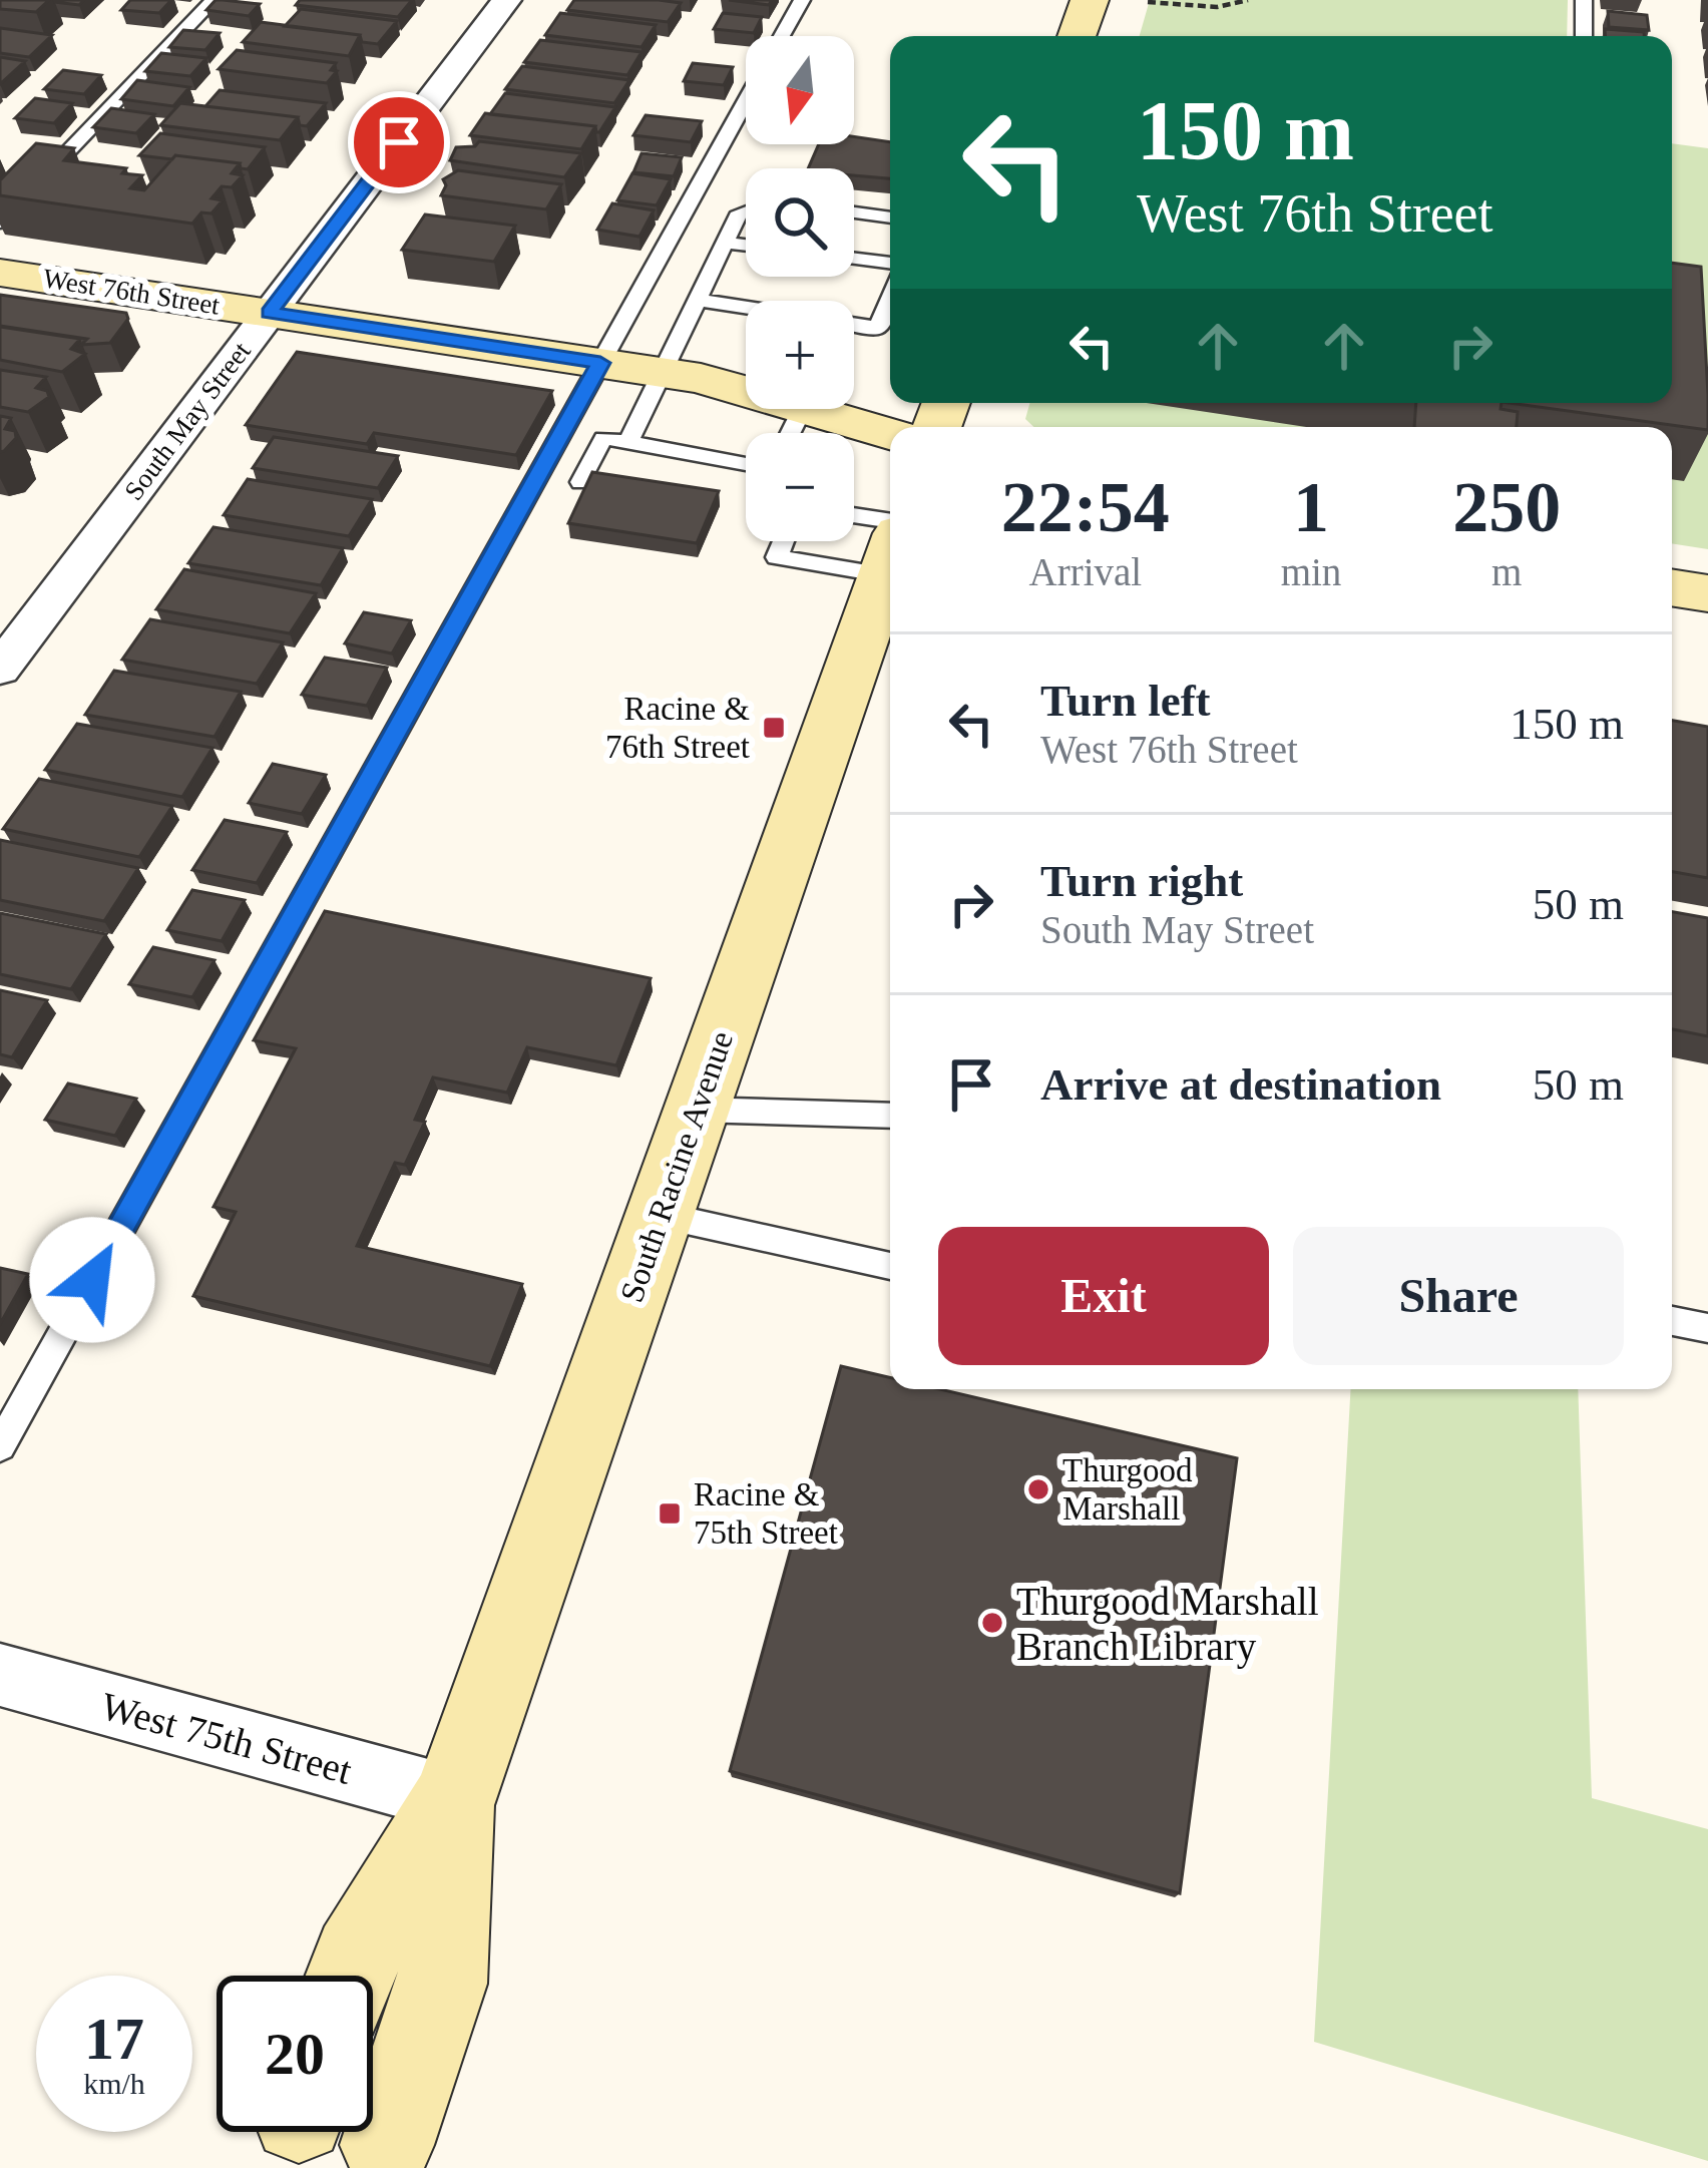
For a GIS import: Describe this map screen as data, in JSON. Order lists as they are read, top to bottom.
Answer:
{
  "streets": {
    "street": [
      "West 76th Street",
      "South May Street",
      "South Racine Avenue",
      "West 75th Street"
    ]
  },
  "crossings": [
    ["West 76th Street", "South May Street"],
    ["South Racine Avenue", "West 75th Street"]
  ],
  "places": {
    "transit": ["Racine & 76th Street", "Racine & 75th Street"],
    "other": ["Thurgood Marshall", "Thurgood Marshall Branch Library"]
  },
  "north": "bottom",
  "page": {
    "map_buttons": ["+", "−"],
    "turn": ["150 m", "West 76th Street"],
    "eta": [
      "22:54",
      "Arrival",
      "1",
      "min",
      "250",
      "m"
    ],
    "list": [
      {
        "name": "Turn left",
        "note": "West 76th Street",
        "value": "150 m"
      },
      {
        "name": "Turn right",
        "note": "South May Street",
        "value": "50 m"
      },
      {
        "name": "Arrive at destination",
        "value": "50 m"
      }
    ],
    "buttons": ["Exit", "Share"],
    "speed": "17 km/h",
    "limit": "20"
  }
}
